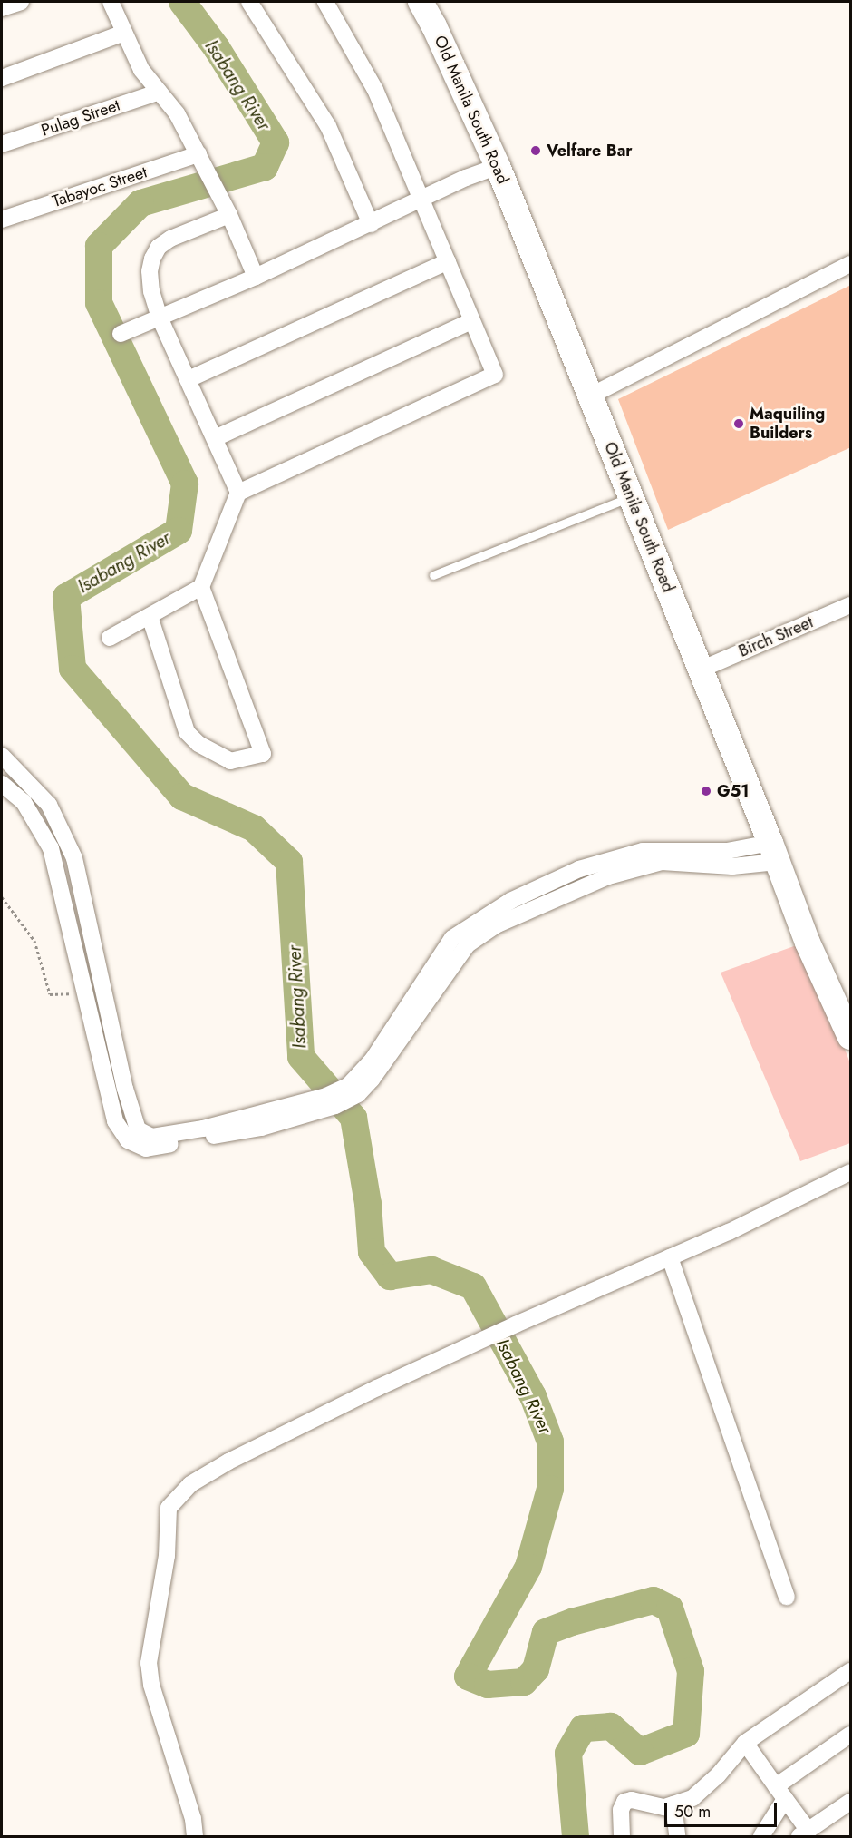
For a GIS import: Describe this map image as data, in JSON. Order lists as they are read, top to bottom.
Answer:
{
  "streets": {
    "main road": ["Old Manila South Road"],
    "street": ["Pulag Street", "Tabayoc Street", "Birch Street"]
  },
  "crossings": [
    ["Old Manila South Road", "Birch Street"]
  ],
  "water": ["Isabang River"],
  "places": ["Velfare Bar", "Maquiling Builders", "G51"],
  "scale_bar": "50 m"
}
